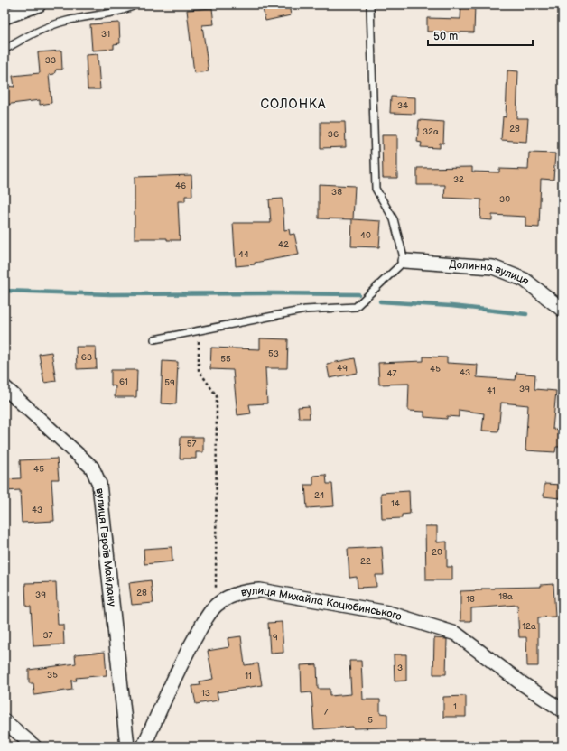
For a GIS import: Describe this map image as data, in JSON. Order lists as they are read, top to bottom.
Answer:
{
  "streets": {
    "street": ["Долинна вулиця", "вулиця Героїв Майдану", "вулиця Михайла Коцюбинського"]
  },
  "districts": ["СОЛОНКА"],
  "house_numbers": [
    "31",
    "33",
    "34",
    "28",
    "32а",
    "36",
    "32",
    "46",
    "38",
    "30",
    "40",
    "42",
    "44",
    "53",
    "63",
    "55",
    "49",
    "45",
    "43",
    "47",
    "61",
    "59",
    "39",
    "41",
    "57",
    "45",
    "24",
    "14",
    "43",
    "20",
    "22",
    "28",
    "39",
    "18а",
    "18",
    "12а",
    "37",
    "9",
    "3",
    "35",
    "11",
    "13",
    "1",
    "7",
    "5"
  ],
  "scale_bar": "50 m"
}
